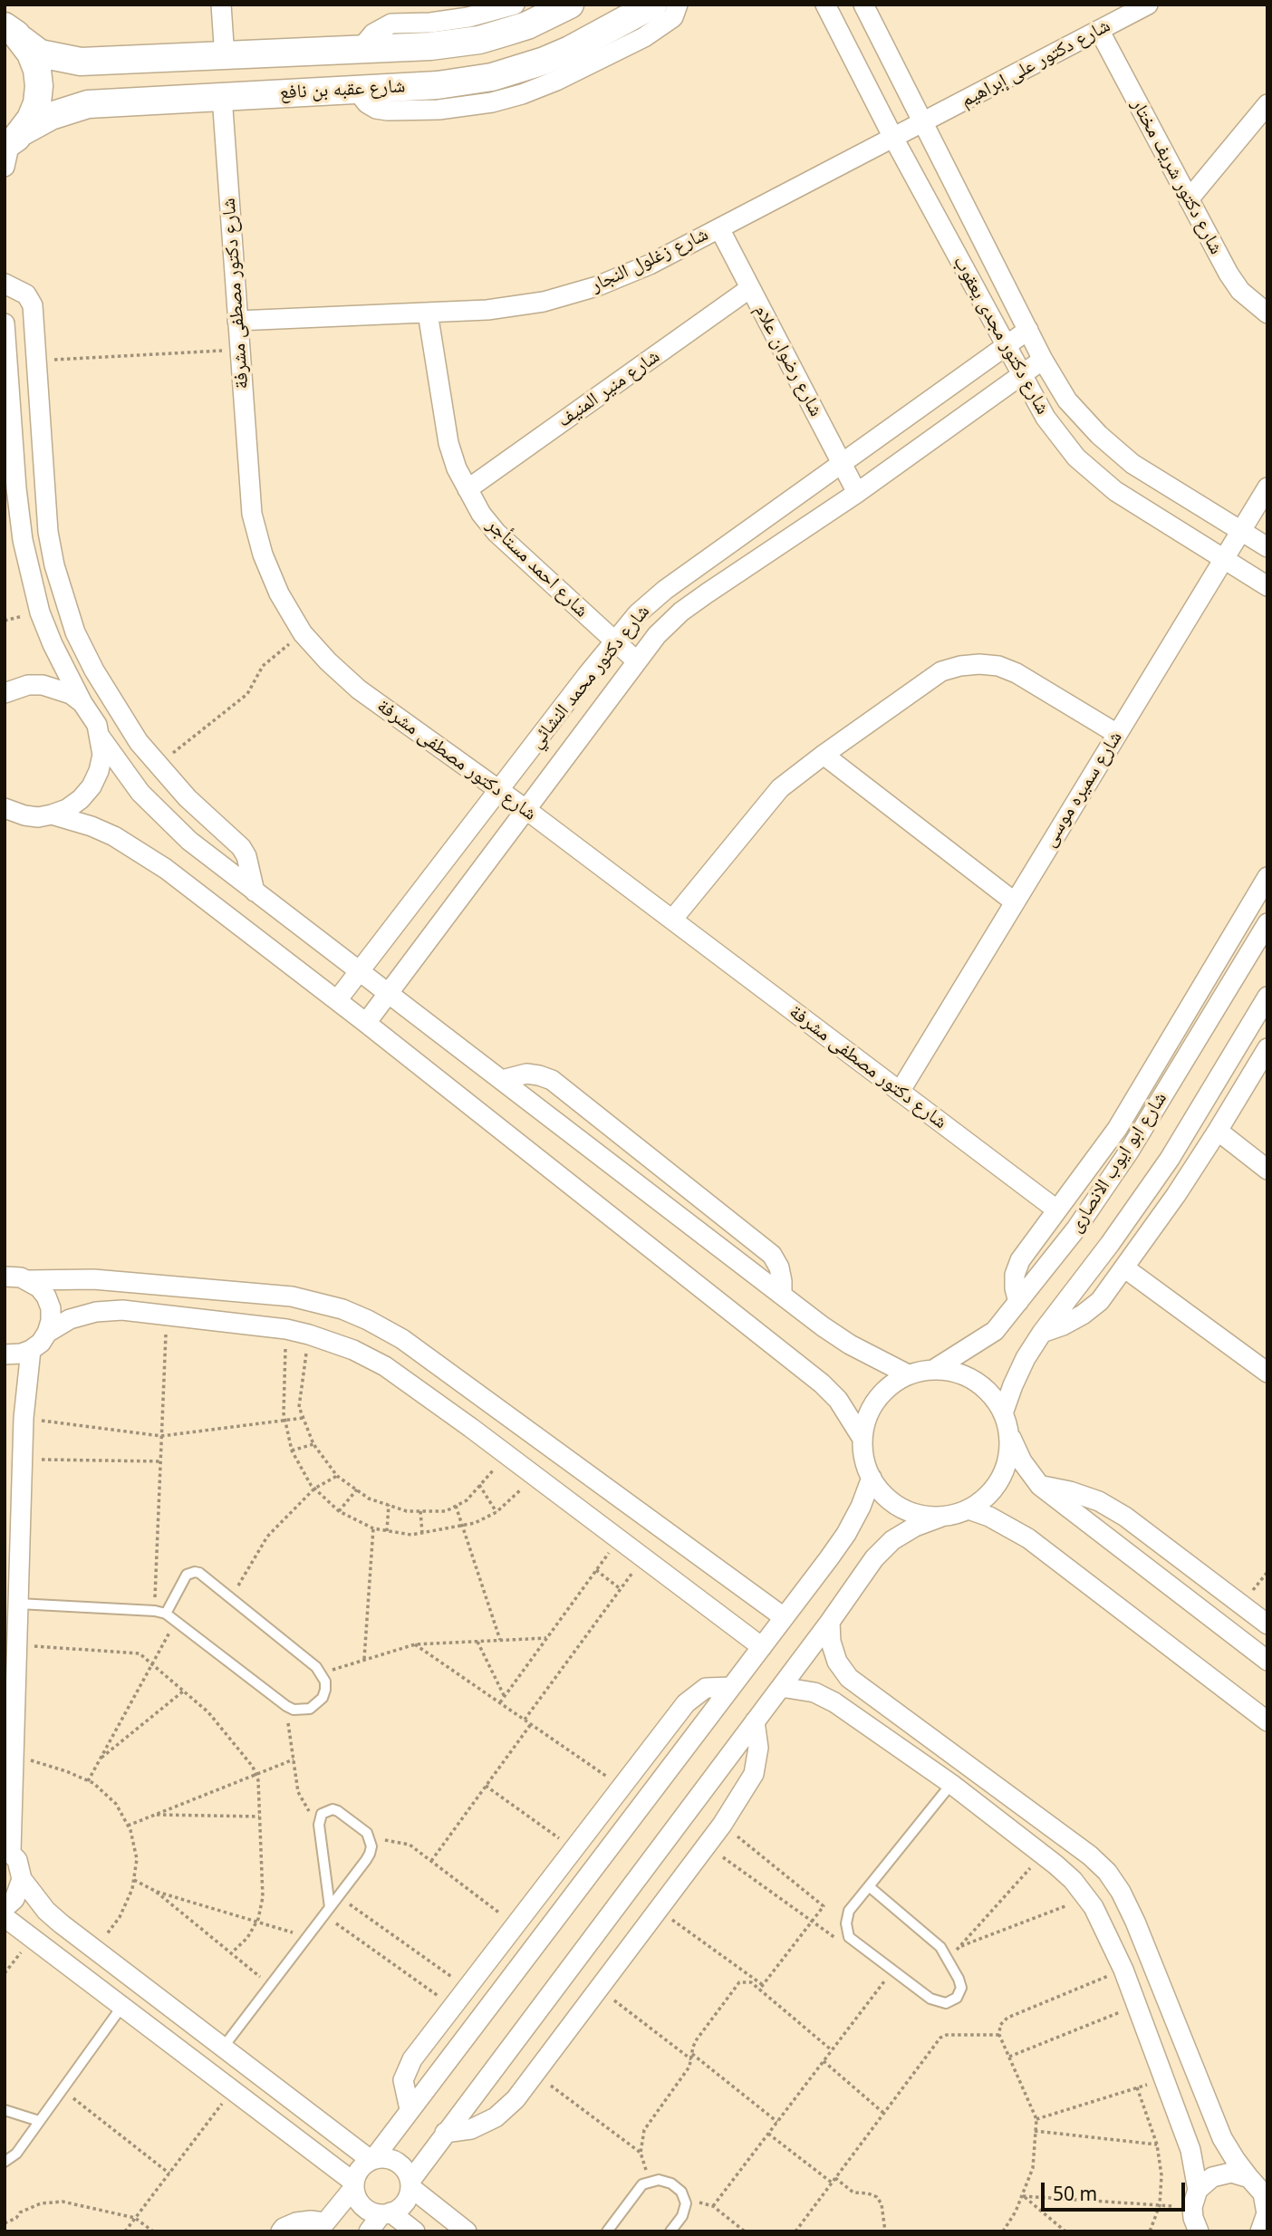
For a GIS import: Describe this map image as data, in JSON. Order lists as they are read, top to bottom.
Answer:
{
  "streets": {
    "street": [
      "شارع دكتور على إبراهيم",
      "شارع عقبه بن نافع",
      "شارع دكتور شريف مختار",
      "شارع زغلول النجار",
      "شارع دكتور مصطفى مشرفة",
      "شارع دكتور مجدى يعقوب",
      "شارع رضوان علام",
      "شارع منير المنيف",
      "شارع احمد مستأجر",
      "شارع دكتور محمد النشائي",
      "شارع سميره موسى",
      "شارع ابو ايوب الانصارى"
    ]
  },
  "crossings": [
    ["شارع دكتور على إبراهيم", "شارع دكتور شريف مختار"],
    ["شارع دكتور على إبراهيم", "شارع زغلول النجار"],
    ["شارع دكتور على إبراهيم", "شارع دكتور مجدى يعقوب"],
    ["شارع عقبه بن نافع", "شارع دكتور مصطفى مشرفة"],
    ["شارع زغلول النجار", "شارع دكتور مصطفى مشرفة"],
    ["شارع زغلول النجار", "شارع دكتور مجدى يعقوب"],
    ["شارع زغلول النجار", "شارع رضوان علام"],
    ["شارع زغلول النجار", "شارع احمد مستأجر"],
    ["شارع دكتور مصطفى مشرفة", "شارع دكتور محمد النشائي"],
    ["شارع دكتور مصطفى مشرفة", "شارع سميره موسى"],
    ["شارع دكتور مجدى يعقوب", "شارع دكتور محمد النشائي"],
    ["شارع دكتور مجدى يعقوب", "شارع سميره موسى"],
    ["شارع رضوان علام", "شارع منير المنيف"],
    ["شارع رضوان علام", "شارع دكتور محمد النشائي"],
    ["شارع منير المنيف", "شارع احمد مستأجر"],
    ["شارع احمد مستأجر", "شارع دكتور محمد النشائي"]
  ],
  "scale_bar": "50 m"
}
